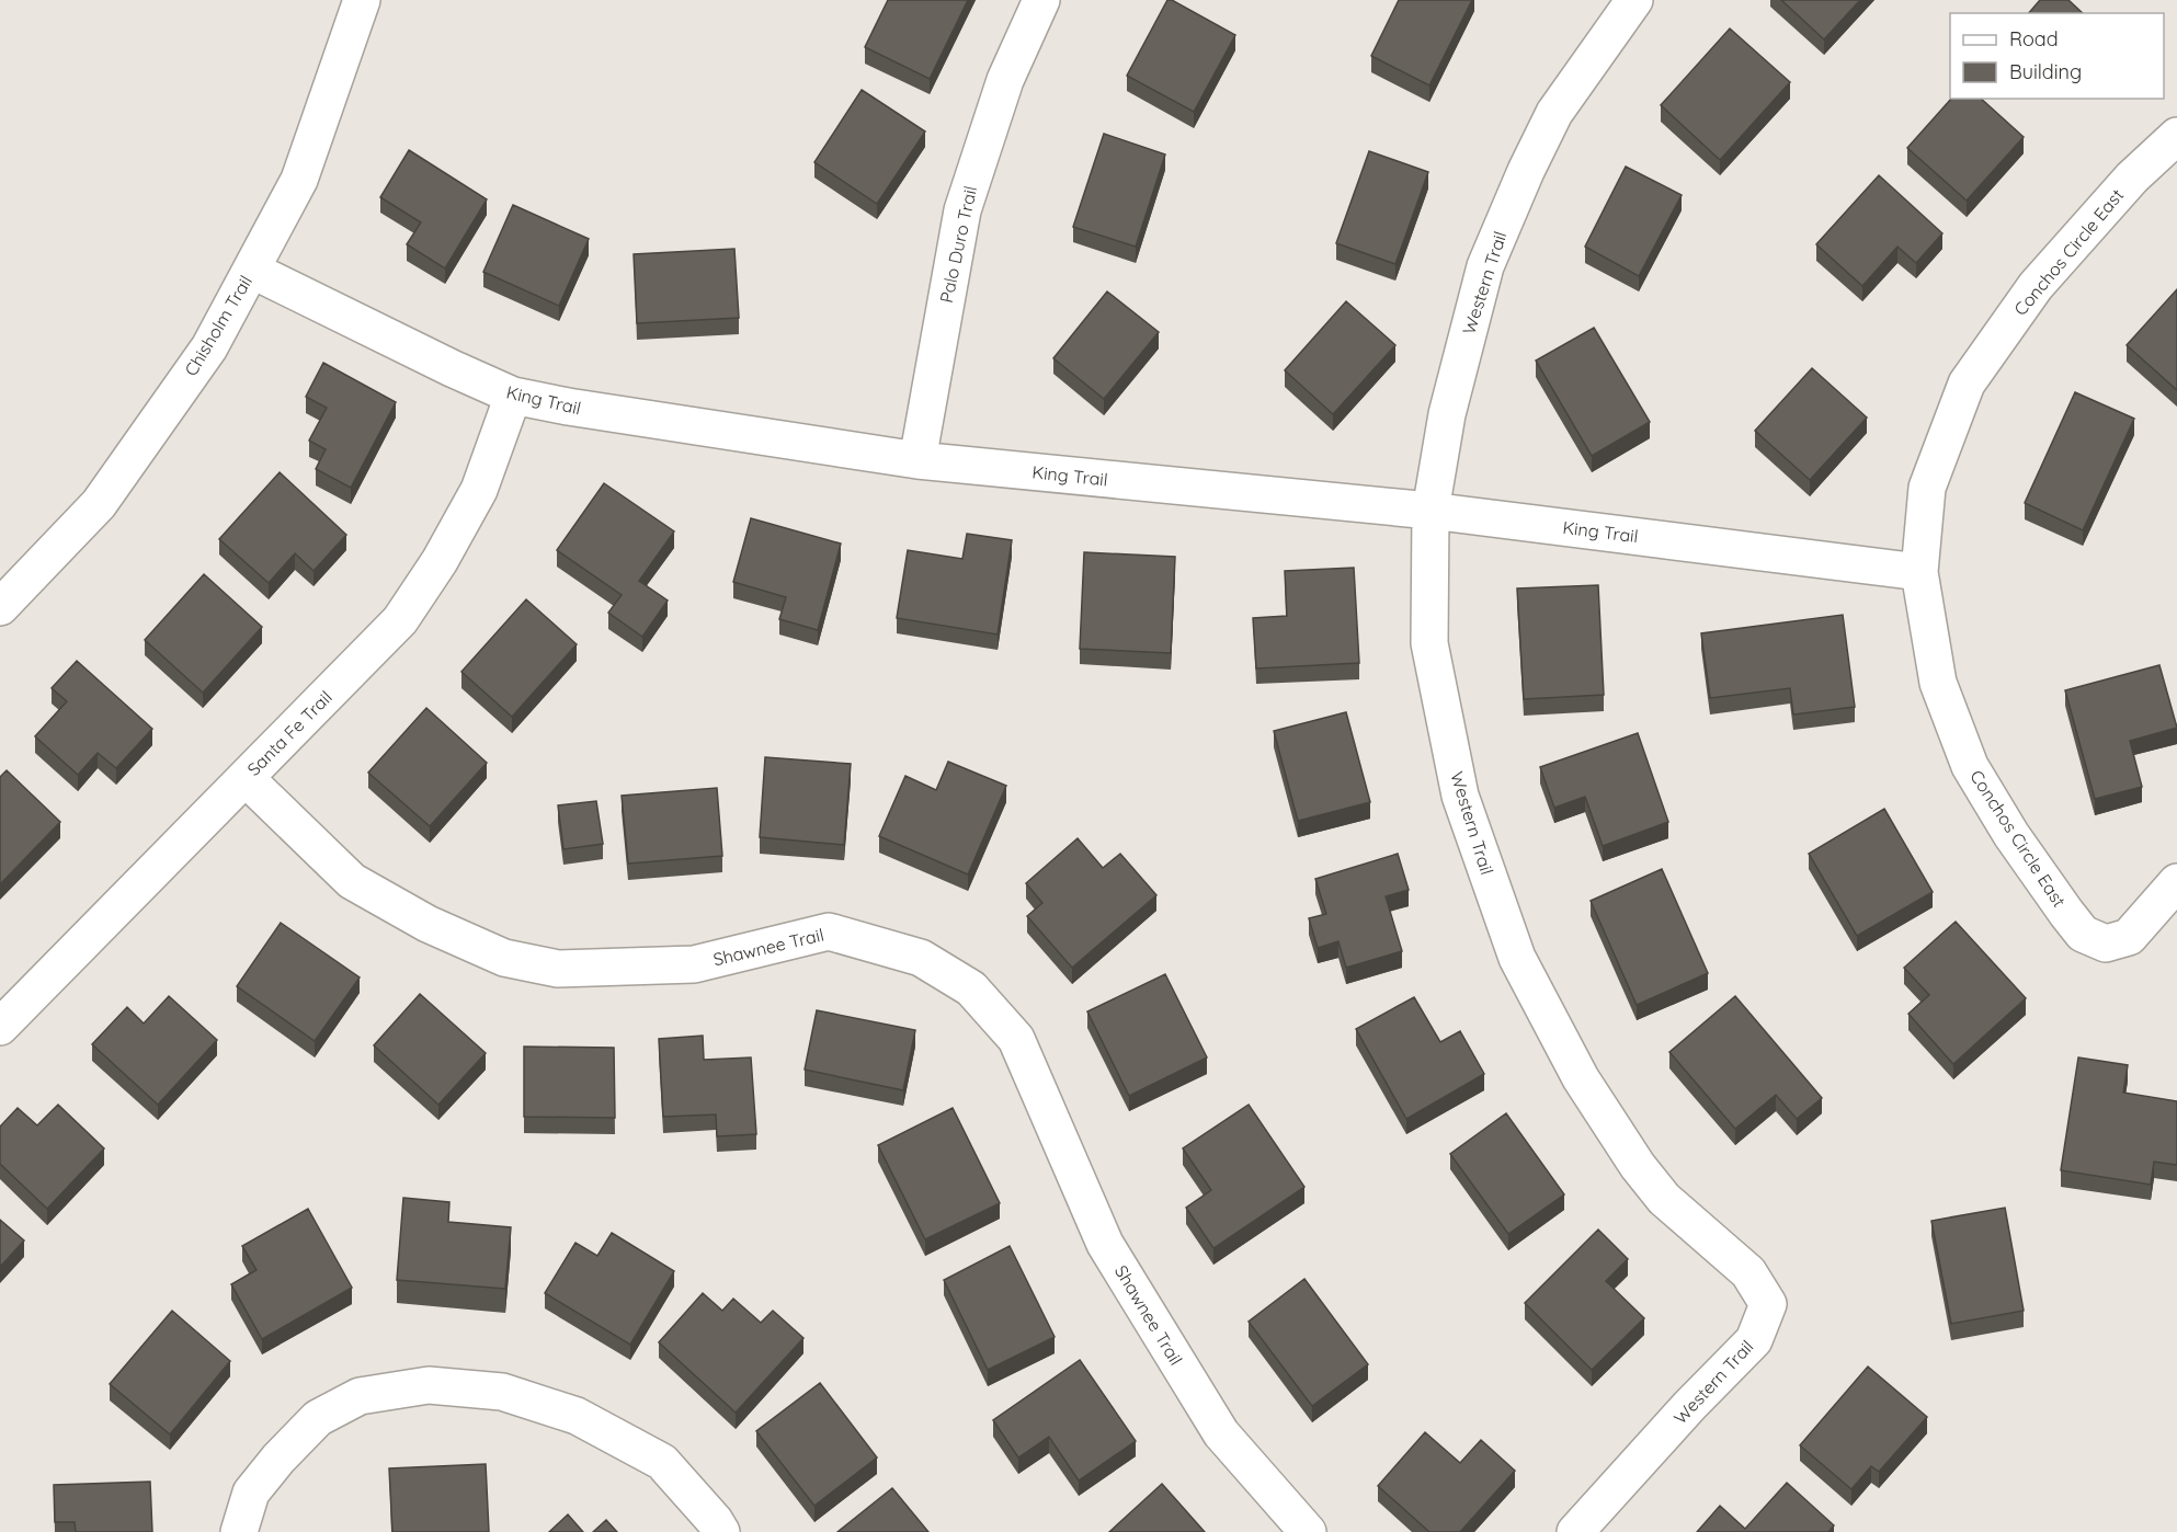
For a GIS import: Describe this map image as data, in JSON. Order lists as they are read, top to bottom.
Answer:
{
  "streets": {
    "street": [
      "Palo Duro Trail",
      "Conchos Circle East",
      "Western Trail",
      "Chisholm Trail",
      "King Trail",
      "Santa Fe Trail",
      "Shawnee Trail"
    ]
  },
  "crossings": [
    ["Palo Duro Trail", "King Trail"],
    ["Conchos Circle East", "King Trail"],
    ["Western Trail", "King Trail"],
    ["Chisholm Trail", "King Trail"],
    ["King Trail", "Santa Fe Trail"],
    ["Santa Fe Trail", "Shawnee Trail"]
  ],
  "legend": ["Road", "Building"]
}
